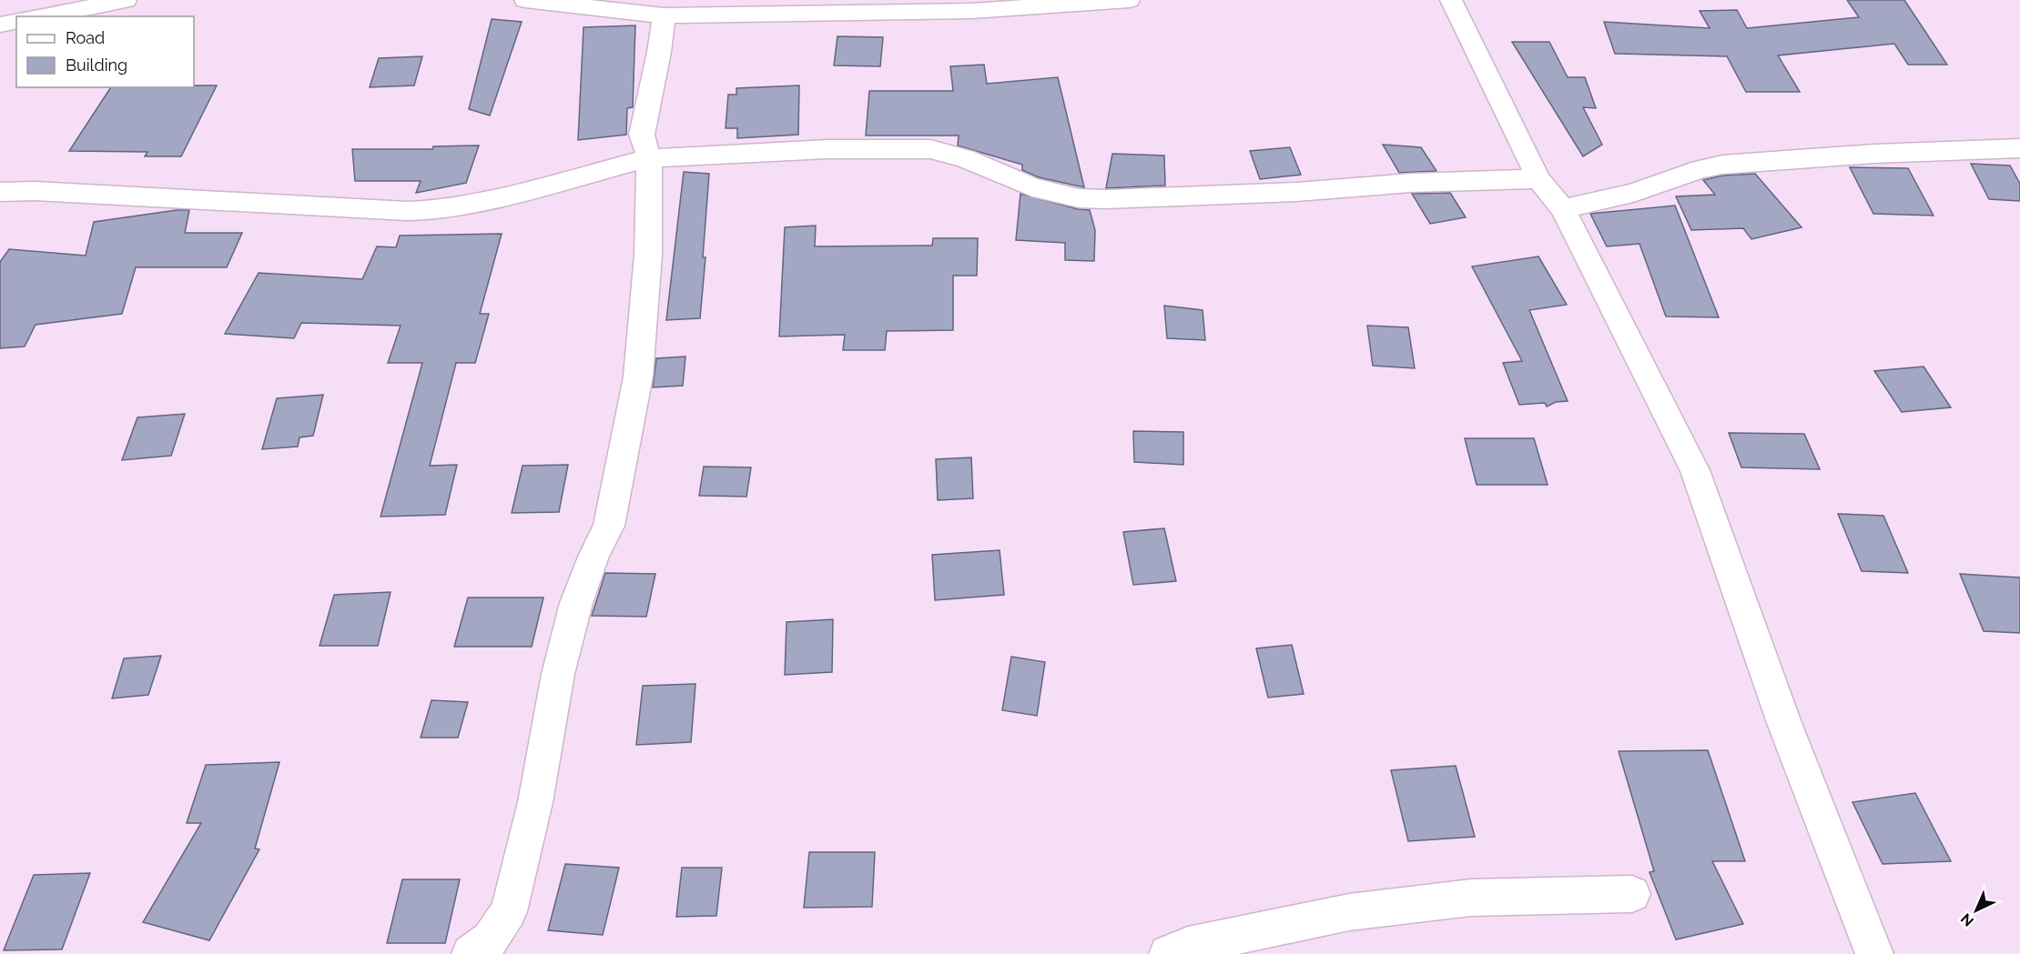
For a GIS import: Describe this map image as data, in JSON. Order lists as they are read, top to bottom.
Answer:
{
  "legend": ["Road", "Building"],
  "north": "bottom left"
}
